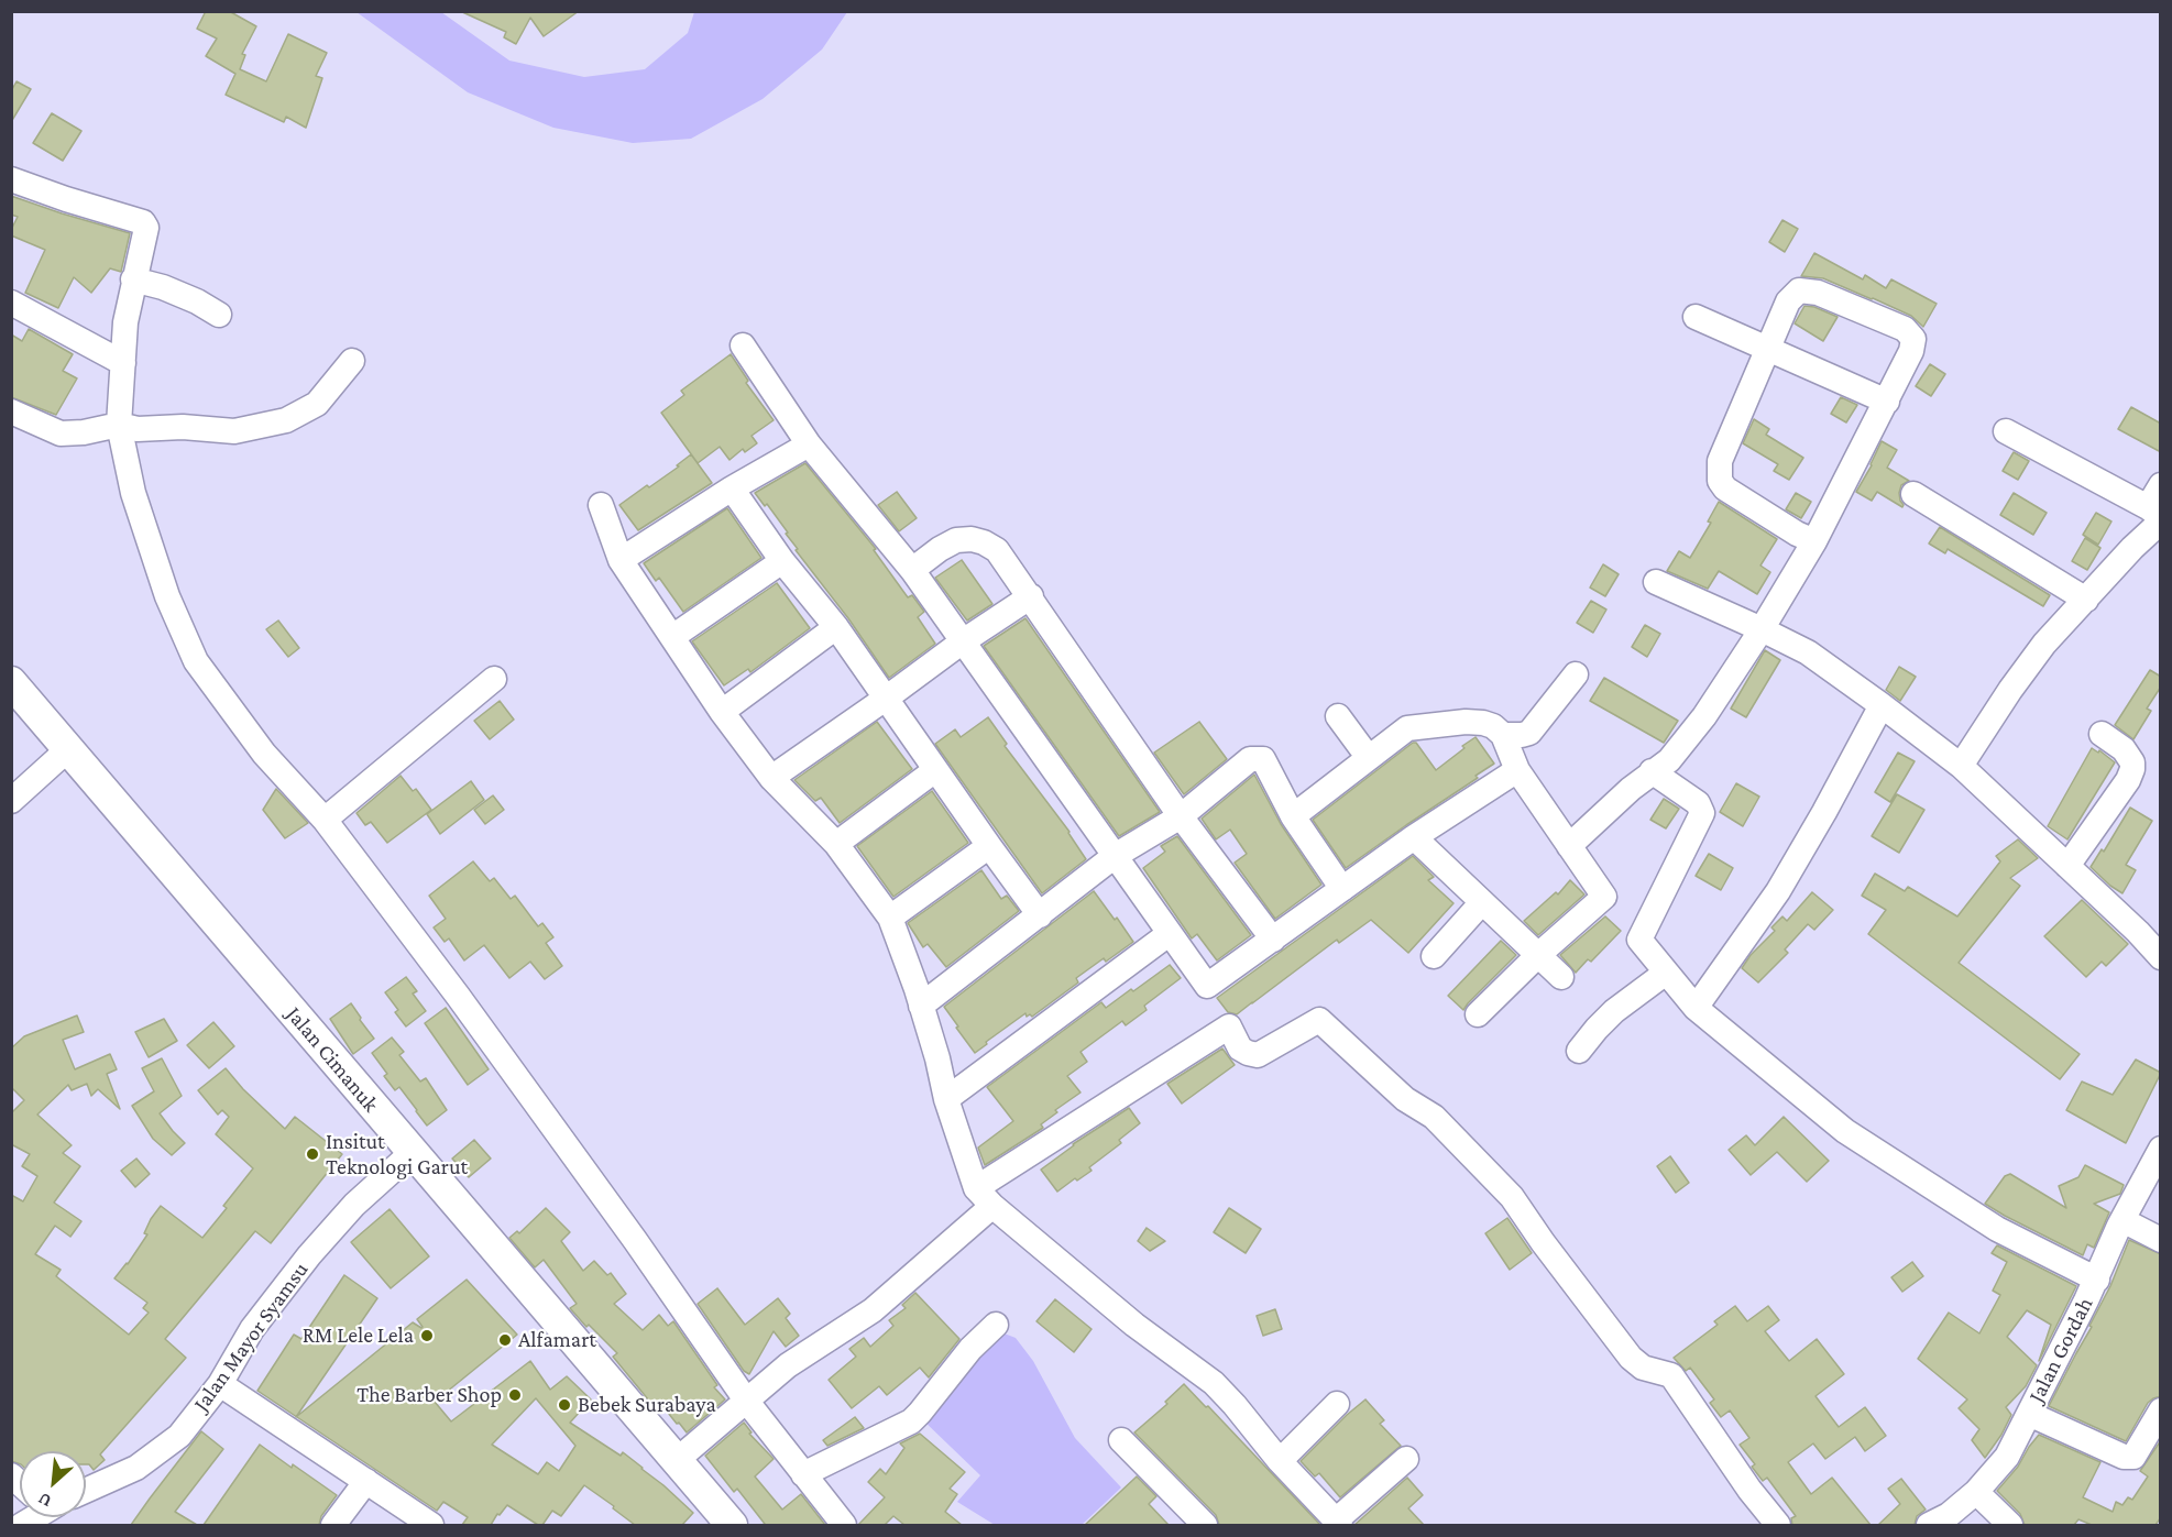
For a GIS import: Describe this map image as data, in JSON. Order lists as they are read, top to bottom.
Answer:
{
  "streets": {
    "main road": ["Jalan Cimanuk"],
    "street": ["Jalan Mayor Syamsu", "Jalan Gordah"]
  },
  "crossings": [
    ["Jalan Cimanuk", "Jalan Mayor Syamsu"]
  ],
  "places": [
    "Insitut Teknologi Garut",
    "RM Lele Lela",
    "Alfamart",
    "The Barber Shop",
    "Bebek Surabaya"
  ],
  "north": "bottom left"
}
